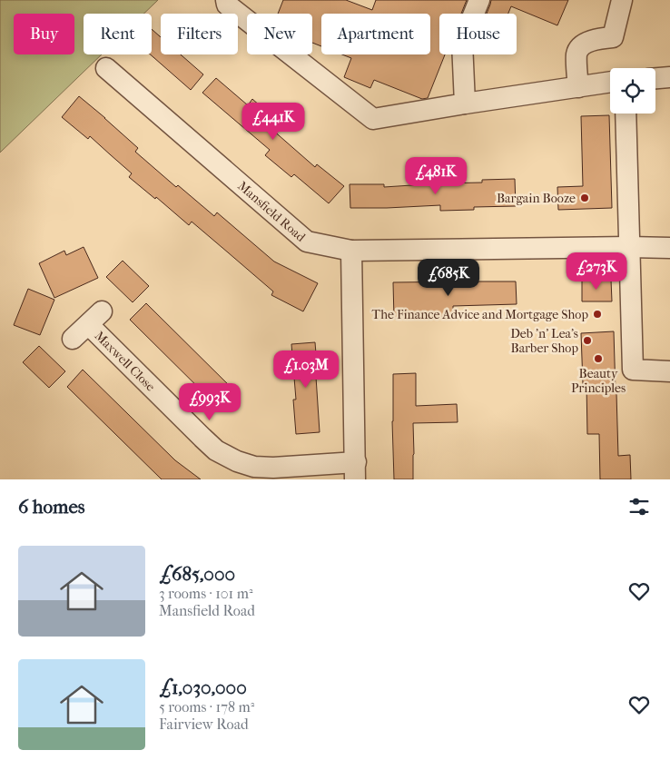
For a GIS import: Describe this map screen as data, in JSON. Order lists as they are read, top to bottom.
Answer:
{
  "streets": {
    "street": ["Mansfield Road", "Maxwell Close"]
  },
  "places": [
    "Bargain Booze",
    "The Finance Advice and Mortgage Shop",
    "Deb 'n' Lea's Barber Shop",
    "Beauty Principles"
  ],
  "page": {
    "chip": [
      "Buy",
      "Rent",
      "Filters",
      "New",
      "Apartment",
      "House"
    ],
    "price": [
      "£441K",
      "£481K",
      "£273K",
      "£685K",
      "£1.03M",
      "£993K"
    ],
    "heading": "6 homes",
    "list": [
      {
        "name": "£685,000",
        "note": "3 rooms · 101 m² · Mansfield Road"
      },
      {
        "name": "£1,030,000",
        "note": "5 rooms · 178 m² · Fairview Road"
      }
    ]
  }
}
